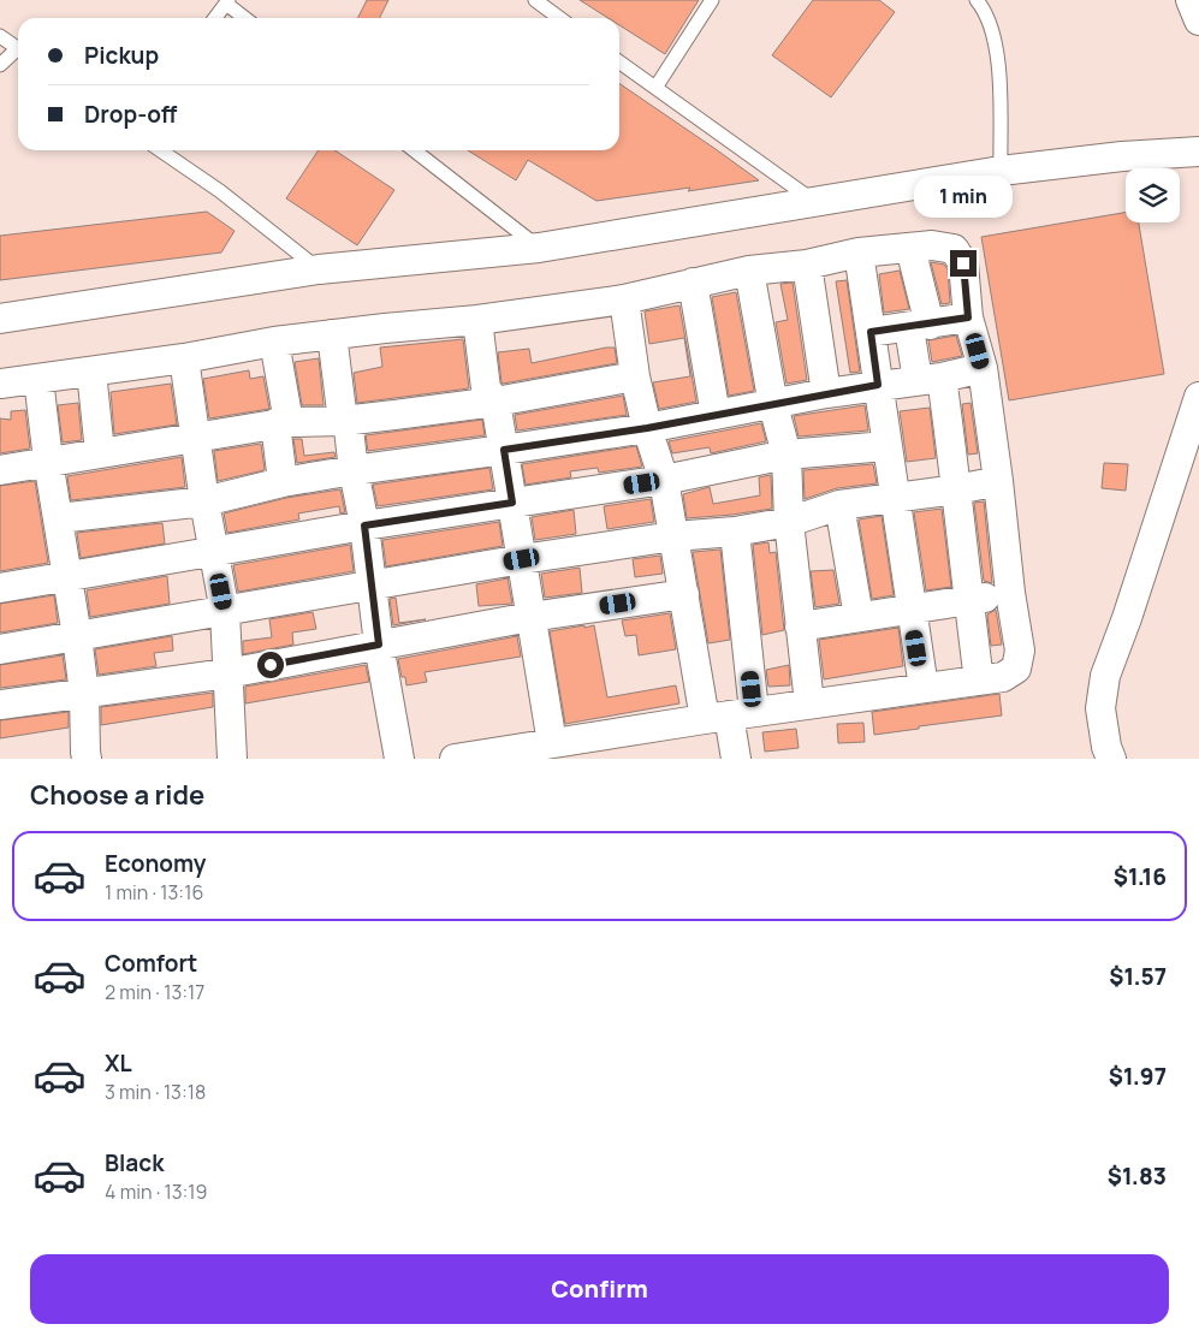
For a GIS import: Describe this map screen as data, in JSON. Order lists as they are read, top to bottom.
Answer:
{
  "page": {
    "banner": ["Pickup", "Drop-off"],
    "bubble": "1 min",
    "heading": "Choose a ride",
    "list": [
      {
        "name": "Economy",
        "note": "1 min · 13:16",
        "value": "$1.16"
      },
      {
        "name": "Comfort",
        "note": "2 min · 13:17",
        "value": "$1.57"
      },
      {
        "name": "XL",
        "note": "3 min · 13:18",
        "value": "$1.97"
      },
      {
        "name": "Black",
        "note": "4 min · 13:19",
        "value": "$1.83"
      }
    ],
    "buttons": "Confirm"
  }
}
